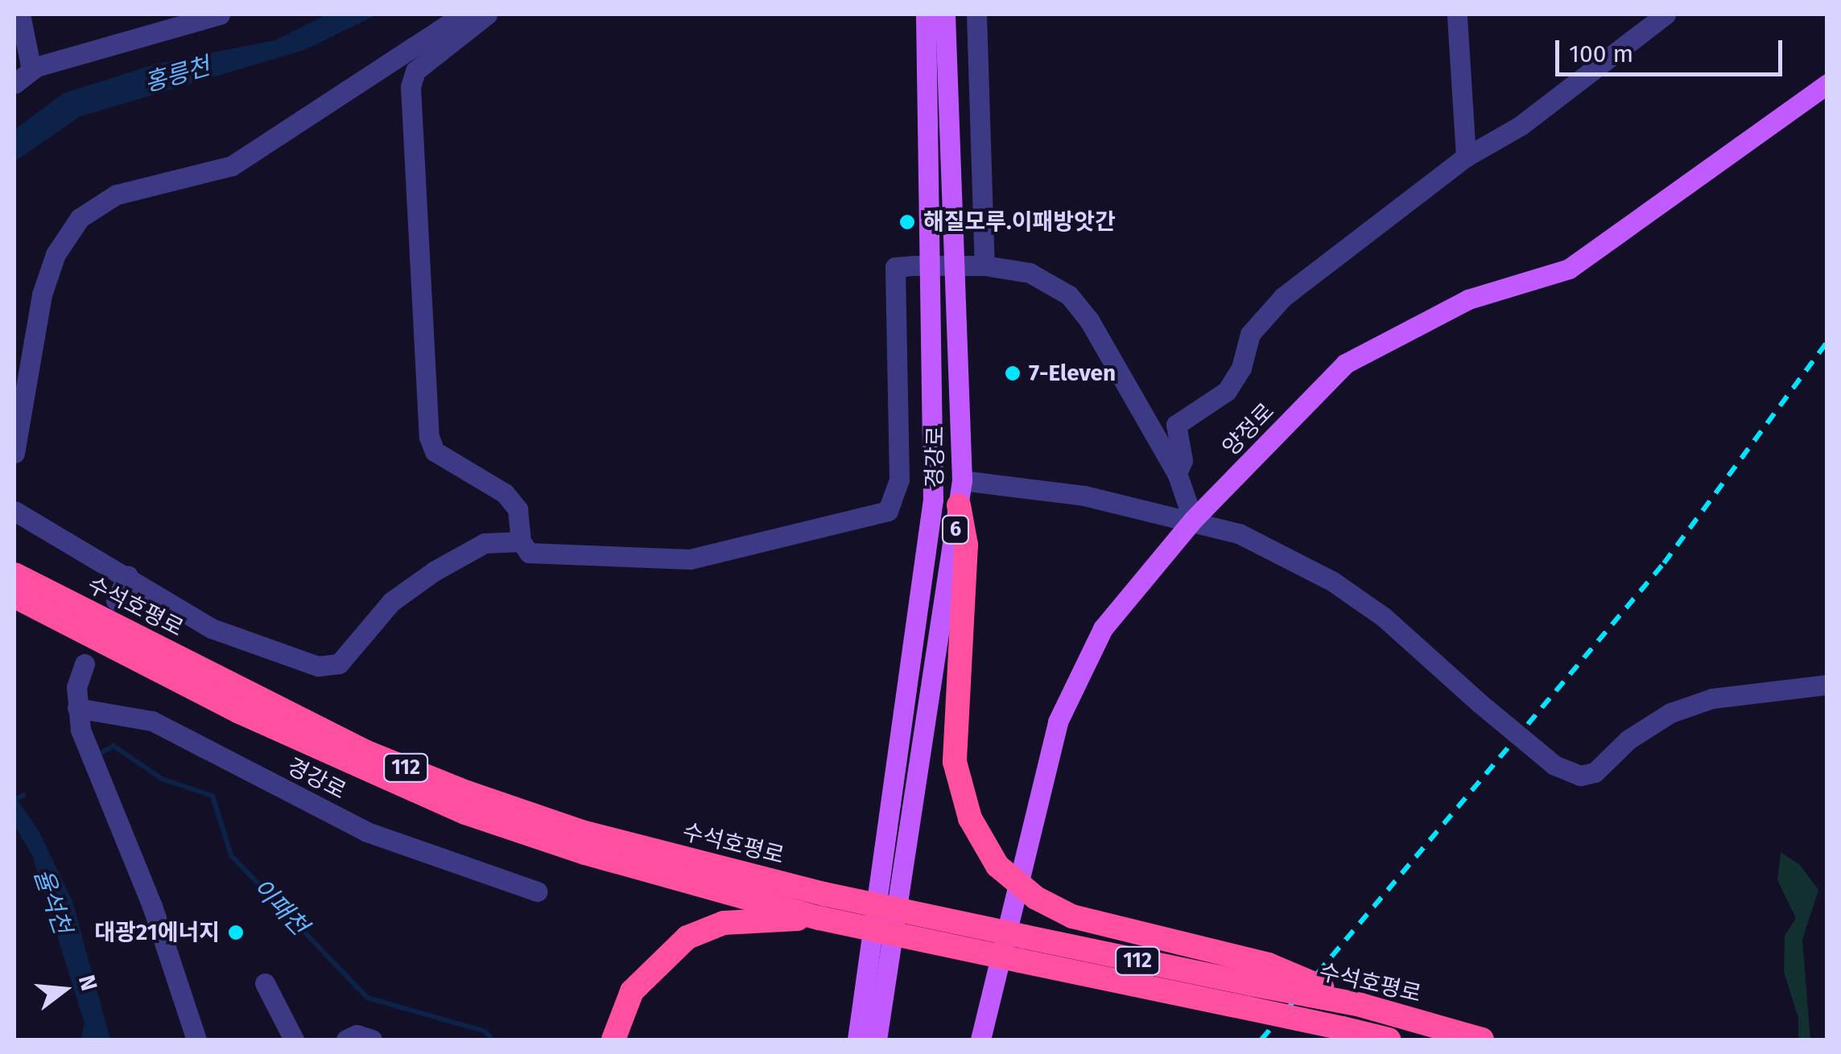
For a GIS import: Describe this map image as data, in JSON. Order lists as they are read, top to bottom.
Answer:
{
  "streets": {
    "highway": ["수석호평로", "112"],
    "main road": ["양정로", "경강로", "6"]
  },
  "water": ["홍릉천", "율석천", "이패천"],
  "places": ["해질모루.이패방앗간", "7-Eleven", "대광21에너지"],
  "scale_bar": "100 m",
  "north": "right"
}
